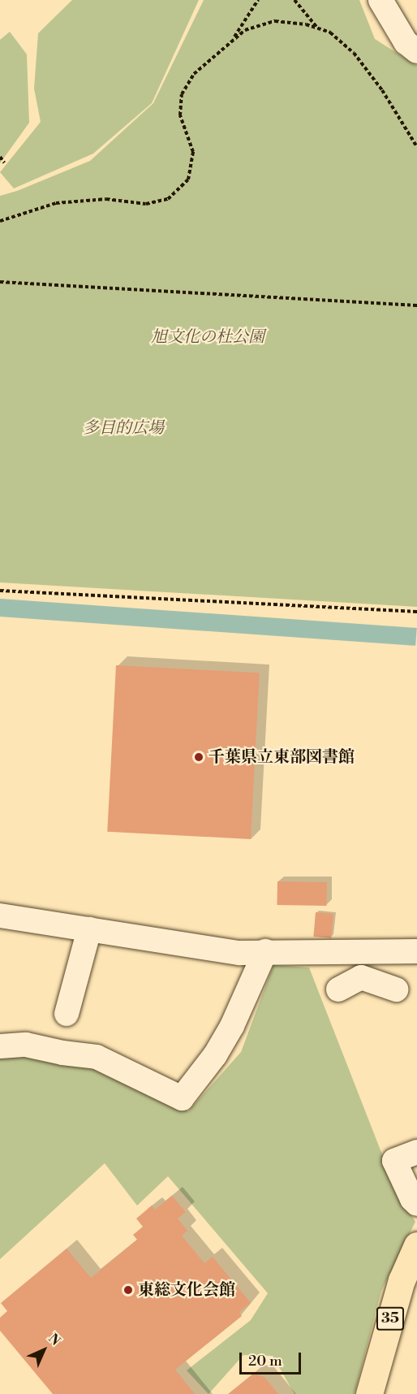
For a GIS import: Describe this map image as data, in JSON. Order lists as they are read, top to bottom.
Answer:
{
  "streets": {
    "main road": ["35"]
  },
  "parks": ["旭文化の杜公園", "多目的広場"],
  "places": ["千葉県立東部図書館", "東総文化会館"],
  "scale_bar": "20 m",
  "north": "top right"
}
